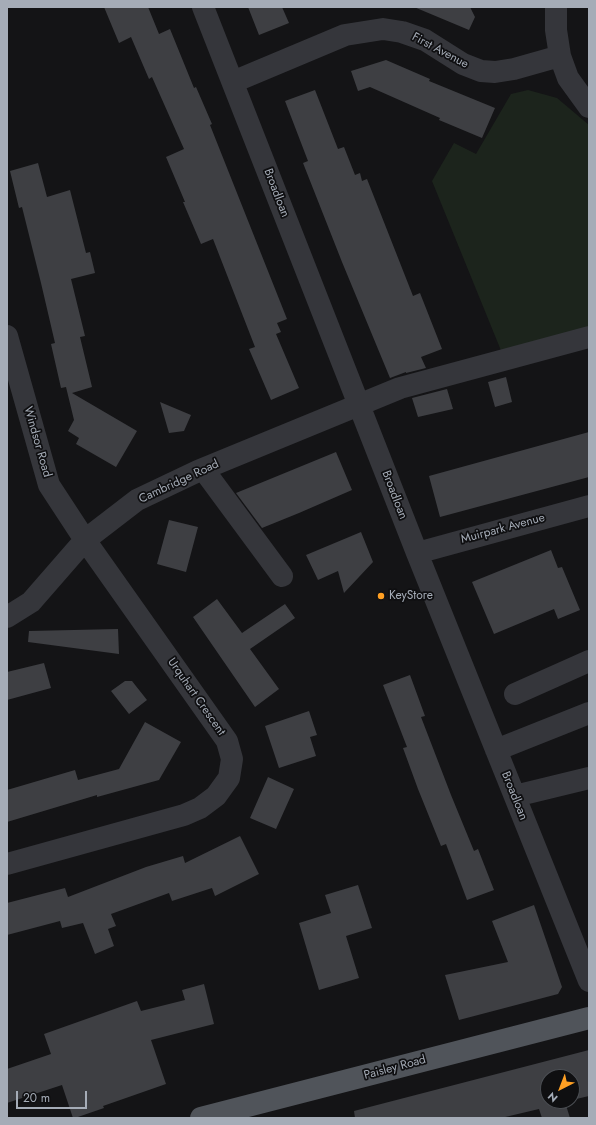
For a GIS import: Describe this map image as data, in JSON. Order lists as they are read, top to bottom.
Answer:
{
  "streets": {
    "main road": ["Paisley Road"],
    "street": [
      "First Avenue",
      "Broadloan",
      "Windsor Road",
      "Cambridge Road",
      "Muirpark Avenue",
      "Urquhart Crescent"
    ]
  },
  "crossings": [
    ["First Avenue", "Broadloan"],
    ["Broadloan", "Cambridge Road"],
    ["Broadloan", "Muirpark Avenue"],
    ["Windsor Road", "Cambridge Road"],
    ["Windsor Road", "Urquhart Crescent"],
    ["Cambridge Road", "Urquhart Crescent"]
  ],
  "places": ["KeyStore"],
  "scale_bar": "20 m",
  "north": "bottom left"
}
